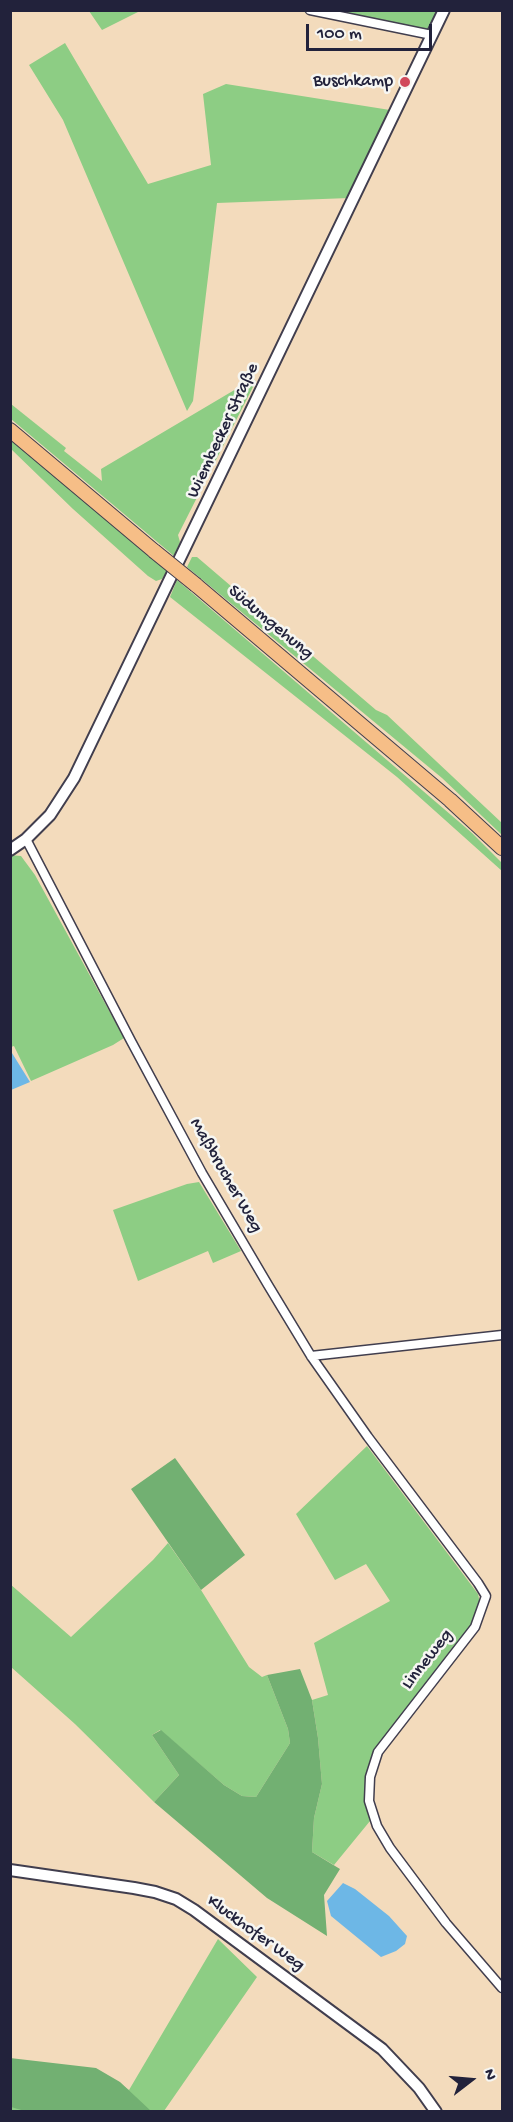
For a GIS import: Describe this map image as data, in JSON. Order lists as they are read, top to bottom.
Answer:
{
  "streets": {
    "main road": ["Südumgehung"],
    "street": [
      "Wiembecker Straße",
      "Maßbrucher Weg",
      "Linneweg",
      "Kluckhofer Weg"
    ]
  },
  "crossings": [
    ["Wiembecker Straße", "Maßbrucher Weg"],
    ["Maßbrucher Weg", "Linneweg"]
  ],
  "places": ["Buschkamp"],
  "scale_bar": "100 m",
  "north": "right"
}
